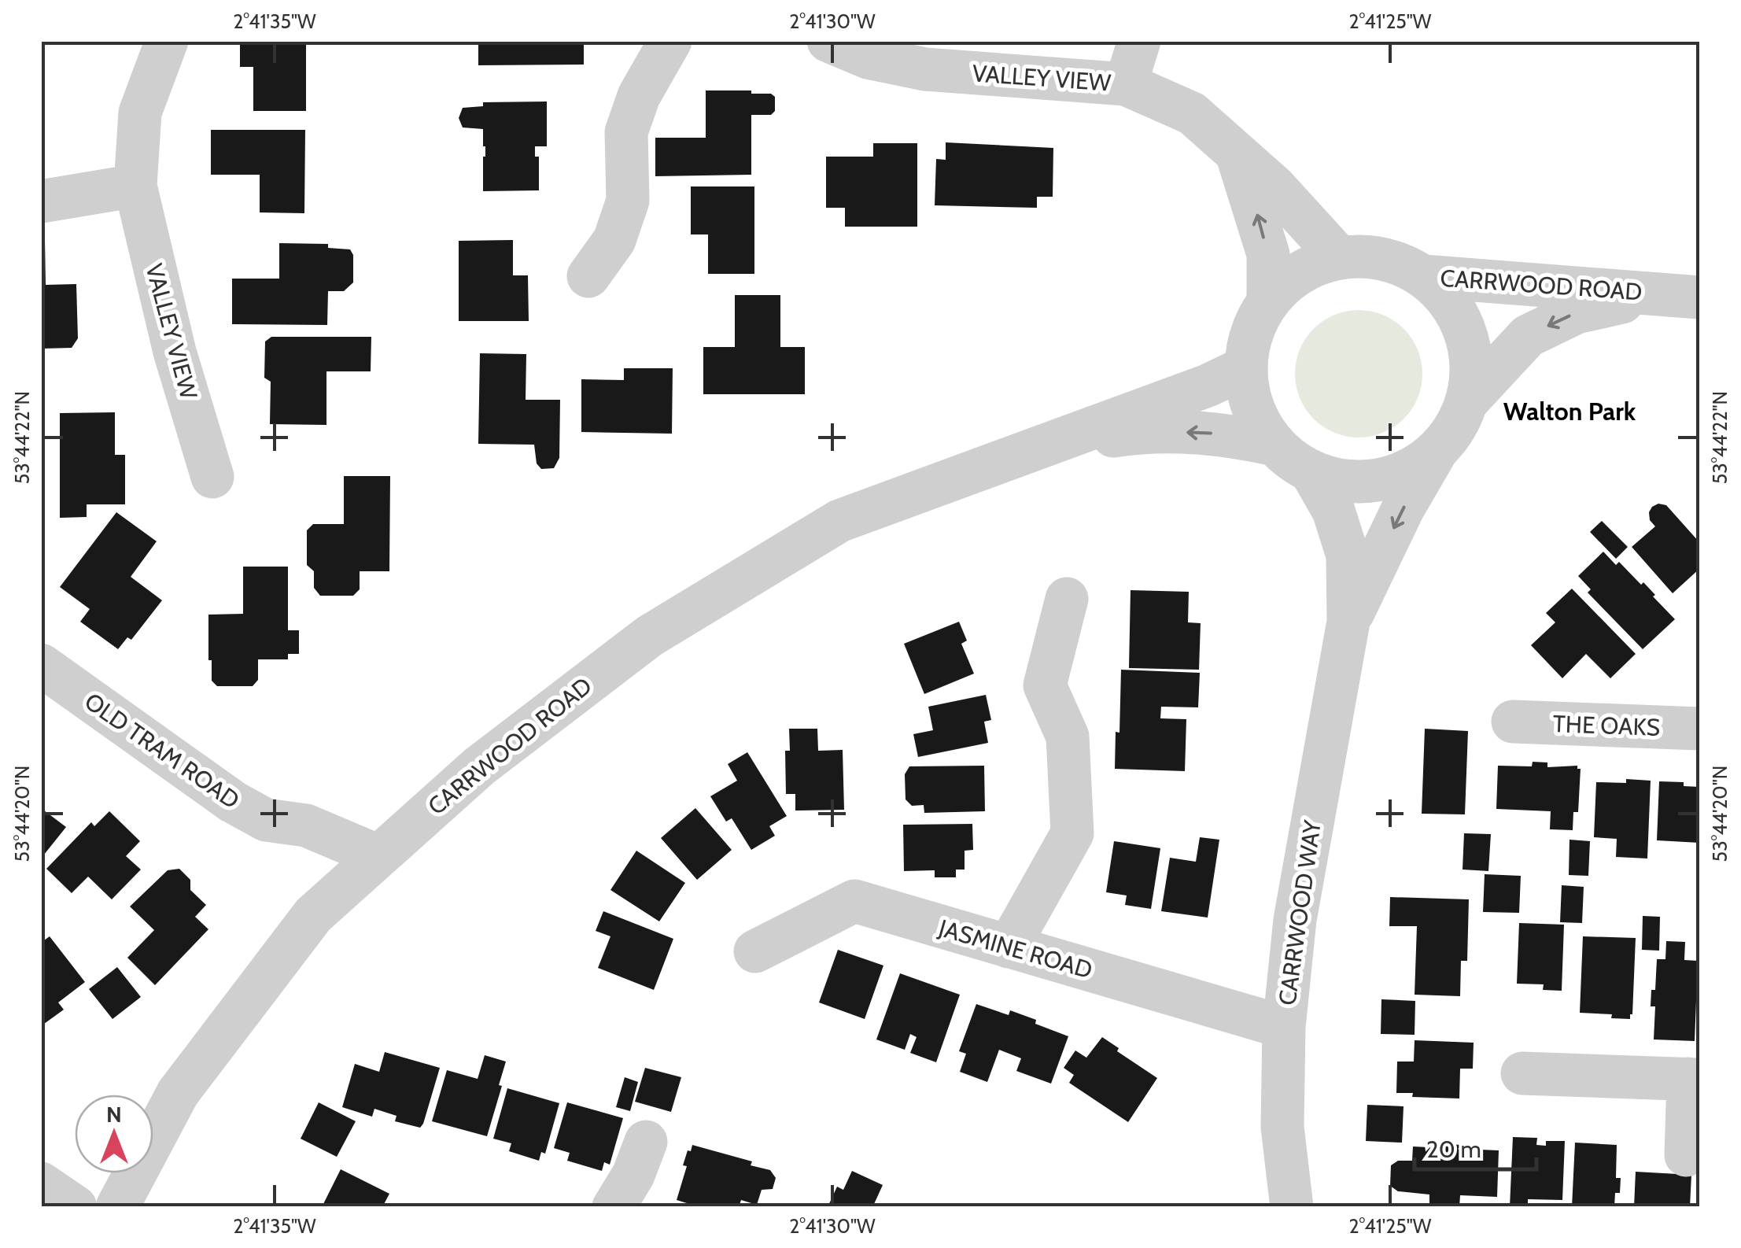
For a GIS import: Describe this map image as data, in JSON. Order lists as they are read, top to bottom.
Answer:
{
  "streets": {
    "street": [
      "VALLEY VIEW",
      "CARRWOOD ROAD",
      "THE OAKS",
      "OLD TRAM ROAD",
      "CARRWOOD WAY",
      "JASMINE ROAD"
    ]
  },
  "crossings": [
    ["VALLEY VIEW", "CARRWOOD ROAD"],
    ["VALLEY VIEW", "CARRWOOD WAY"],
    ["CARRWOOD ROAD", "OLD TRAM ROAD"],
    ["CARRWOOD ROAD", "CARRWOOD WAY"],
    ["CARRWOOD WAY", "JASMINE ROAD"]
  ],
  "districts": ["Walton Park"],
  "scale_bar": "20 m",
  "north": "top",
  "coordinates": [
    "2°41'35\"W",
    "2°41'30\"W",
    "2°41'25\"W",
    "53°44'22\"N",
    "53°44'20\"N"
  ]
}
